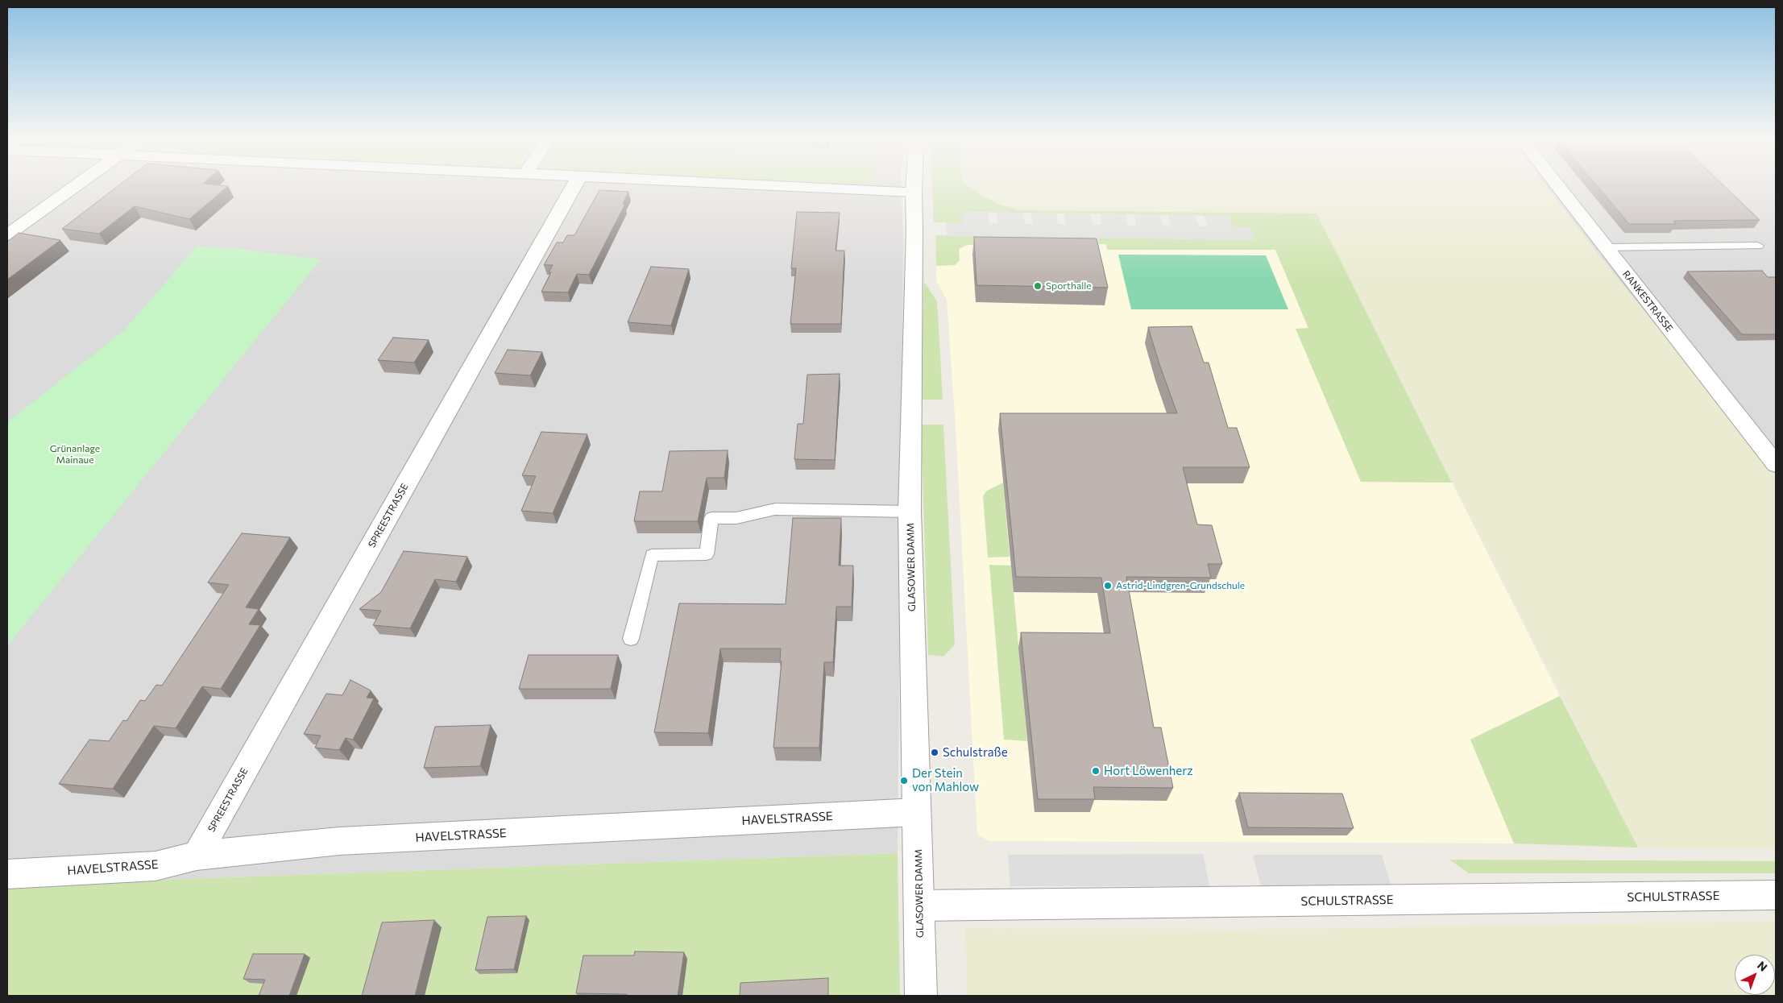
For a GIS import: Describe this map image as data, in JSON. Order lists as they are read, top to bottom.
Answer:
{
  "streets": {
    "street": [
      "RANKESTRASSE",
      "SPREESTRASSE",
      "GLASOWER DAMM",
      "HAVELSTRASSE",
      "SCHULSTRASSE"
    ]
  },
  "crossings": [
    ["SPREESTRASSE", "HAVELSTRASSE"],
    ["GLASOWER DAMM", "HAVELSTRASSE"],
    ["GLASOWER DAMM", "SCHULSTRASSE"]
  ],
  "parks": ["Grünanlage Mainaue"],
  "places": [
    "Sporthalle",
    "Astrid-Lindgren-Grundschule",
    "Schulstraße",
    "Hort Löwenherz",
    "Der Stein von Mahlow"
  ],
  "north": "top right"
}
